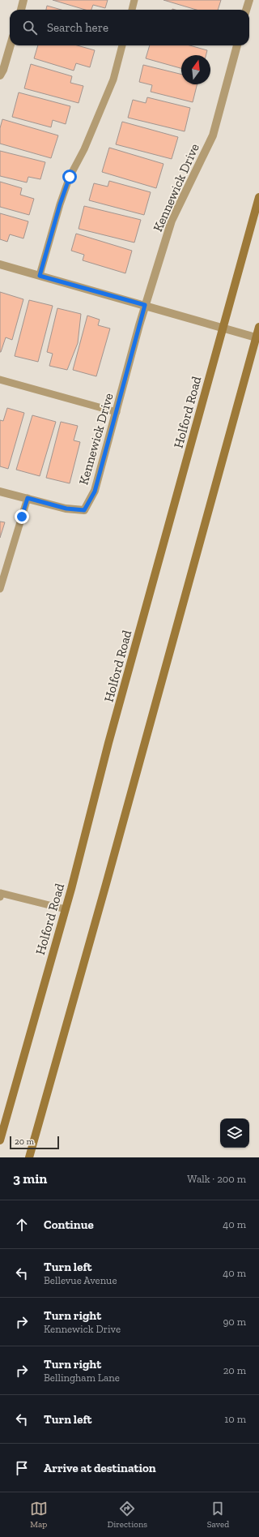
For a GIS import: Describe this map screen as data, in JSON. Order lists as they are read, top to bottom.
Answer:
{
  "streets": {
    "street": ["Kennewick Drive", "Holford Road"]
  },
  "scale_bar": "20 m",
  "north": "top",
  "page": {
    "search": "Search here",
    "scale": "20 m",
    "heading": ["3 min", "Walk · 200 m"],
    "list": [
      ["Continue", "40 m"],
      ["Turn left", "Bellevue Avenue", "40 m"],
      ["Turn right", "Kennewick Drive", "90 m"],
      ["Turn right", "Bellingham Lane", "20 m"],
      ["Turn left", "10 m"],
      "Arrive at destination"
    ],
    "nav": ["Map", "Directions", "Saved"]
  }
}
